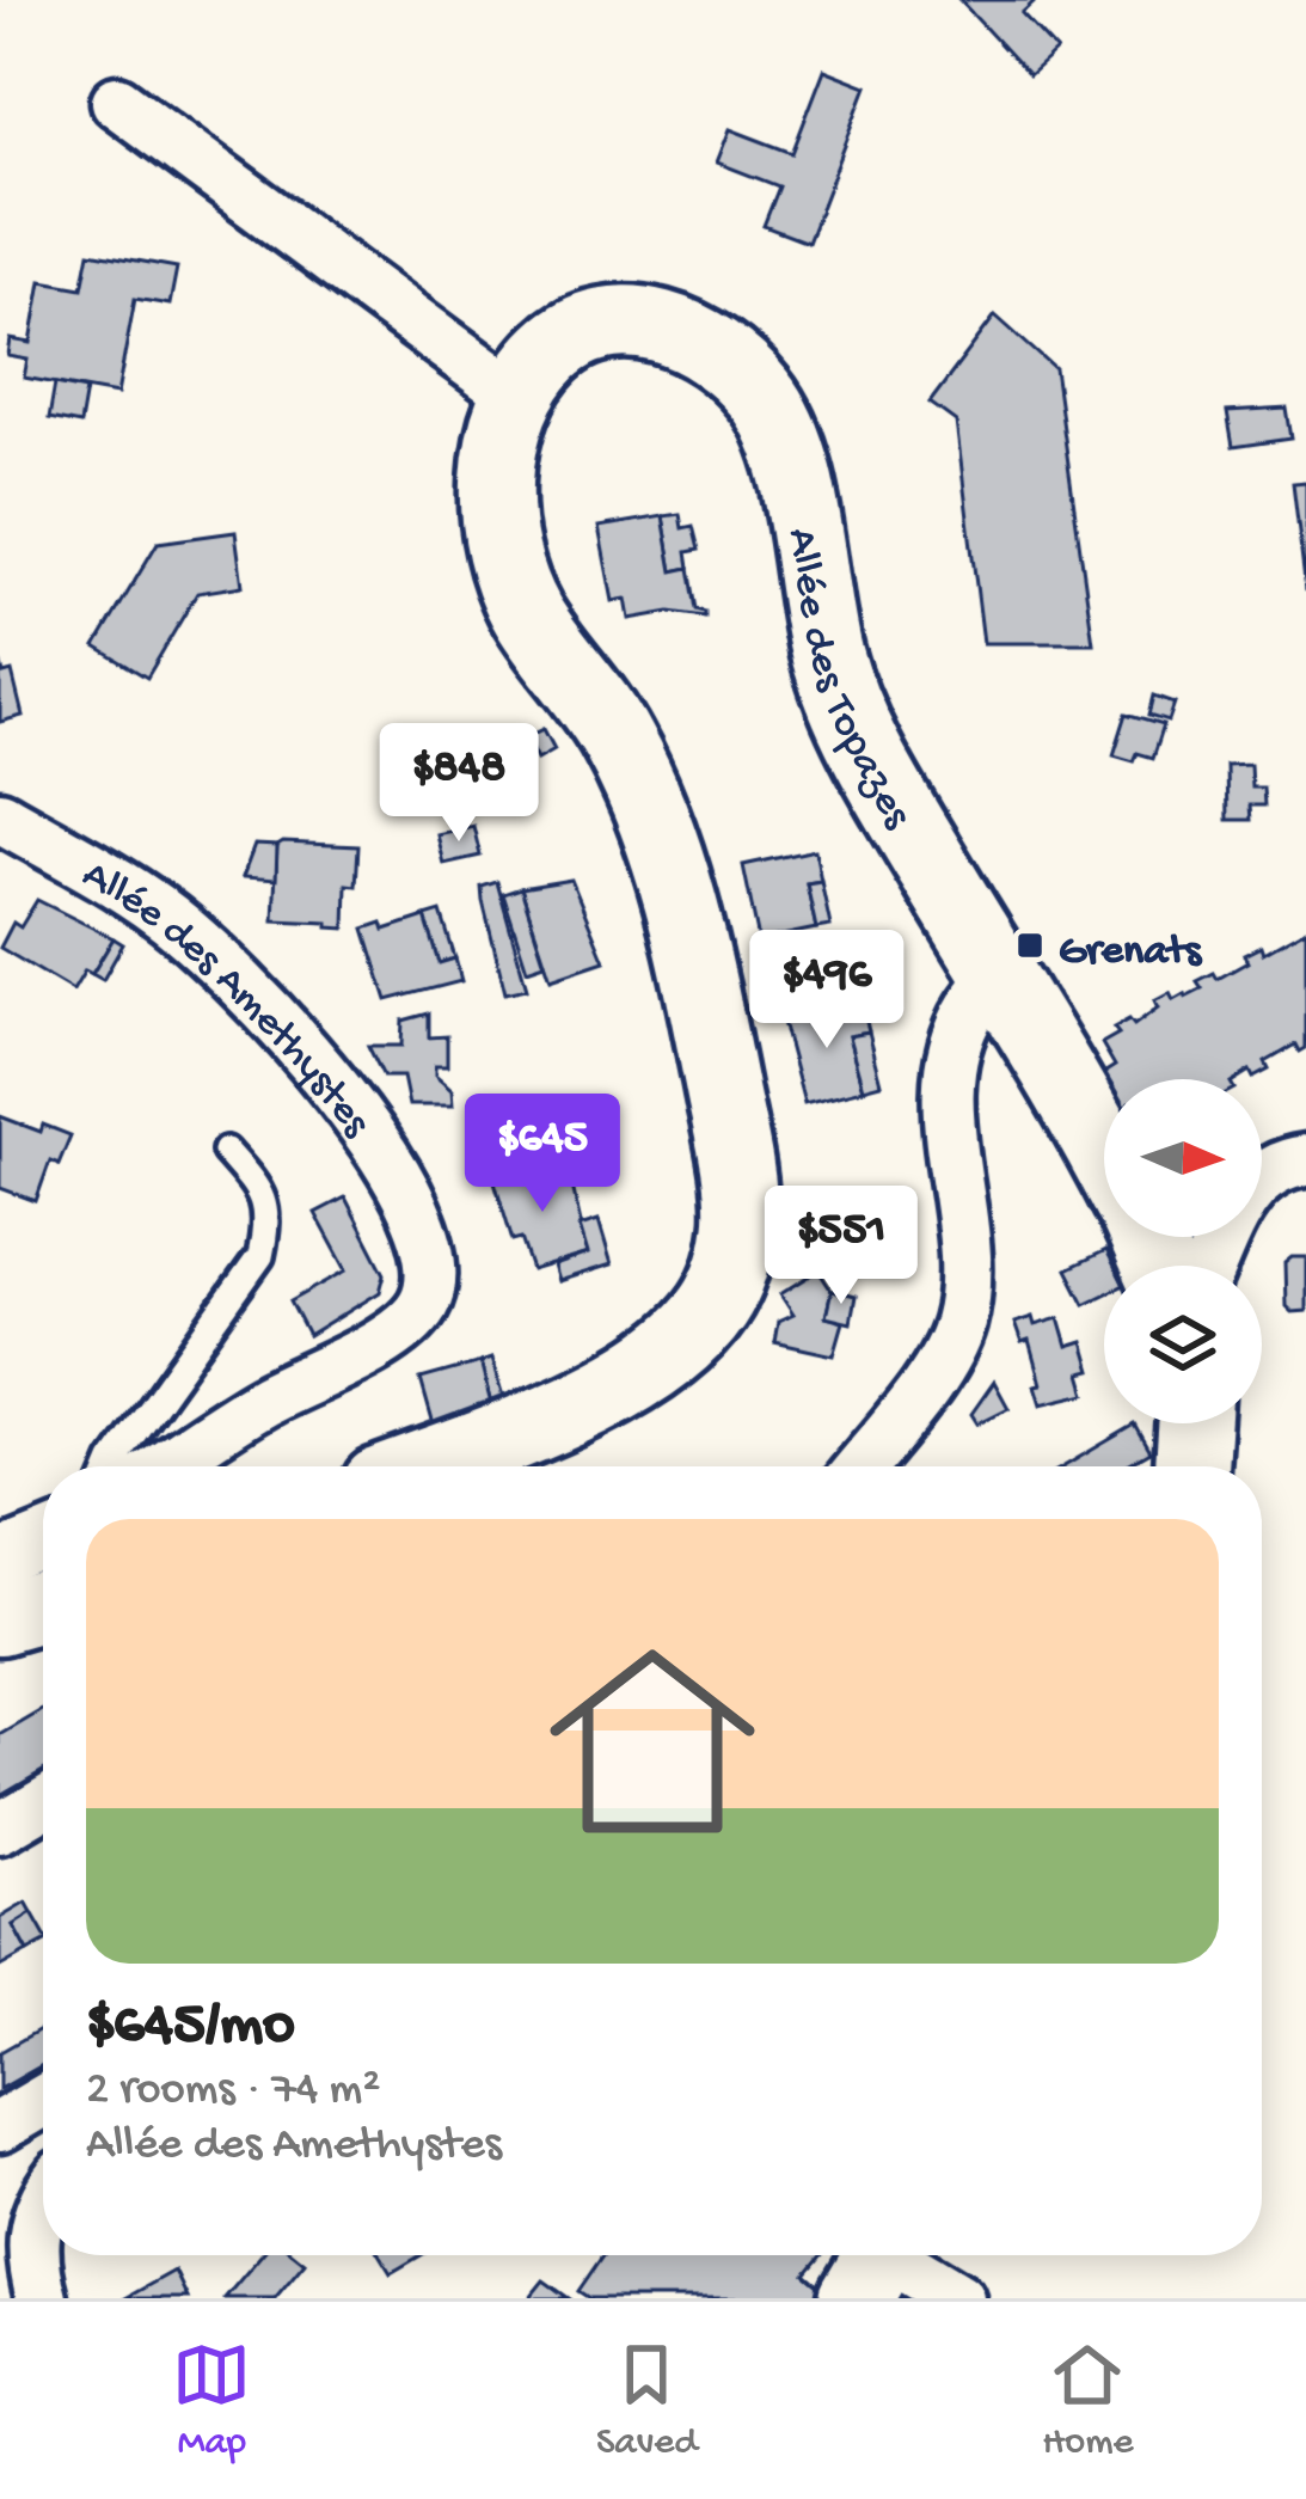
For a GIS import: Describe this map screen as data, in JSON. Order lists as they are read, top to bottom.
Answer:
{
  "streets": {
    "main road": ["Allée des Topazes"],
    "street": ["Allée des Amethystes"]
  },
  "places": {
    "transit": ["Grenats"]
  },
  "north": "right",
  "page": {
    "price": [
      "$848",
      "$496",
      "$645",
      "$551"
    ],
    "list": [
      {
        "name": "$645/mo",
        "note": "2 rooms · 74 m² · Allée des Amethystes"
      }
    ],
    "tabs": ["Map", "Saved", "Home"]
  }
}
